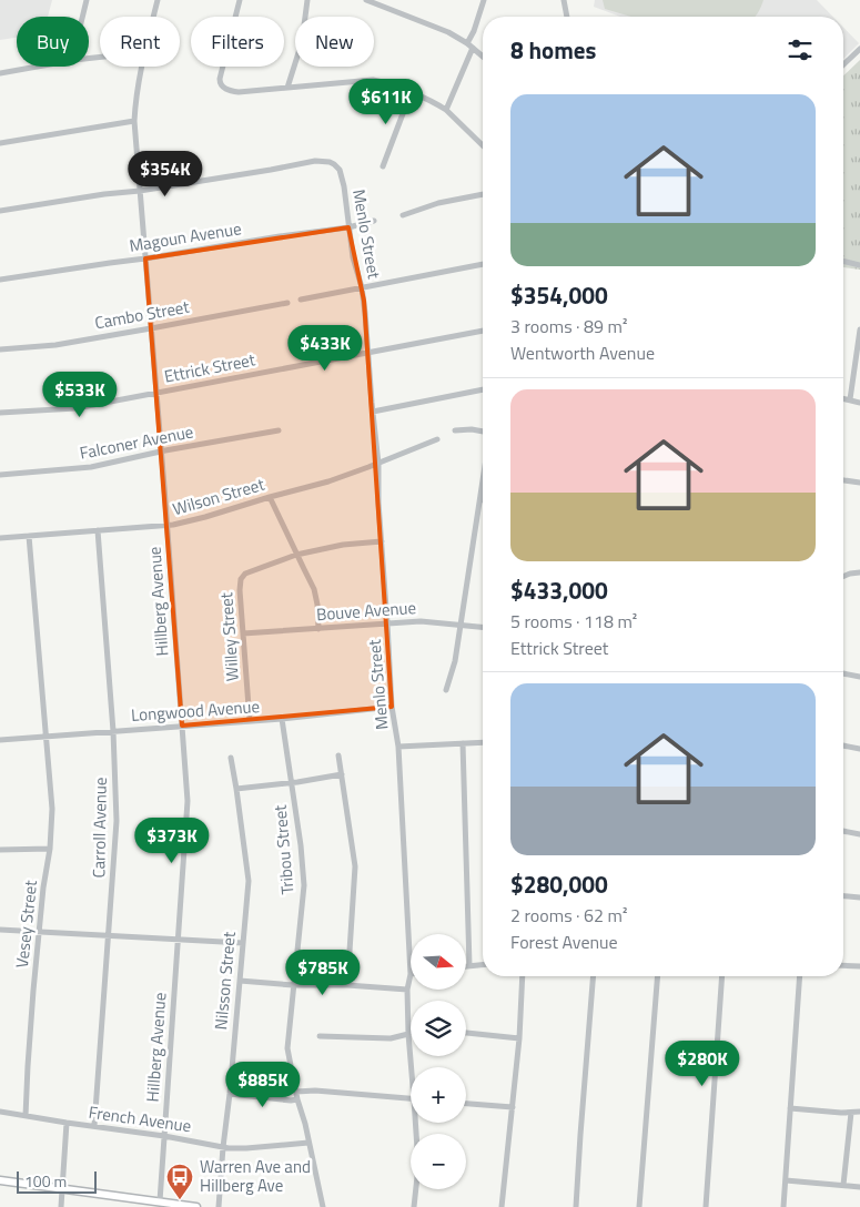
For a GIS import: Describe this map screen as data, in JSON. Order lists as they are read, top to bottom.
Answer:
{
  "streets": {
    "street": [
      "Menlo Street",
      "Magoun Avenue",
      "Cambo Street",
      "Ettrick Street",
      "Falconer Avenue",
      "Wilson Street",
      "Hillberg Avenue",
      "Bouve Avenue",
      "Willey Street",
      "Longwood Avenue",
      "Carroll Avenue",
      "Tribou Street",
      "Vesey Street",
      "Nilsson Street",
      "French Avenue"
    ]
  },
  "crossings": [
    ["Menlo Street", "Magoun Avenue"],
    ["Menlo Street", "Ettrick Street"],
    ["Menlo Street", "Wilson Street"],
    ["Menlo Street", "Hillberg Avenue"],
    ["Menlo Street", "Bouve Avenue"],
    ["Menlo Street", "Longwood Avenue"],
    ["Magoun Avenue", "Hillberg Avenue"],
    ["Cambo Street", "Hillberg Avenue"],
    ["Ettrick Street", "Hillberg Avenue"],
    ["Falconer Avenue", "Hillberg Avenue"],
    ["Wilson Street", "Hillberg Avenue"],
    ["Wilson Street", "Carroll Avenue"],
    ["Wilson Street", "Vesey Street"],
    ["Hillberg Avenue", "Longwood Avenue"],
    ["Hillberg Avenue", "French Avenue"],
    ["Bouve Avenue", "Willey Street"],
    ["Willey Street", "Longwood Avenue"],
    ["Longwood Avenue", "Carroll Avenue"],
    ["Longwood Avenue", "Tribou Street"],
    ["Longwood Avenue", "Vesey Street"],
    ["Carroll Avenue", "French Avenue"],
    ["Tribou Street", "French Avenue"],
    ["Vesey Street", "French Avenue"],
    ["Nilsson Street", "French Avenue"]
  ],
  "places": {
    "bus stop": ["Warren Ave and Hillberg Ave"]
  },
  "scale_bar": "100 m",
  "north": "right",
  "page": {
    "chip": [
      "Buy",
      "Rent",
      "Filters",
      "New"
    ],
    "heading": "8 homes",
    "price": [
      "$611K",
      "$354K",
      "$433K",
      "$533K",
      "$373K",
      "$785K",
      "$280K",
      "$885K"
    ],
    "list": [
      {
        "name": "$354,000",
        "note": "3 rooms · 89 m² · Wentworth Avenue"
      },
      {
        "name": "$433,000",
        "note": "5 rooms · 118 m² · Ettrick Street"
      },
      {
        "name": "$280,000",
        "note": "2 rooms · 62 m² · Forest Avenue"
      }
    ],
    "map_buttons": ["+", "−"],
    "scale": "100 m"
  }
}
